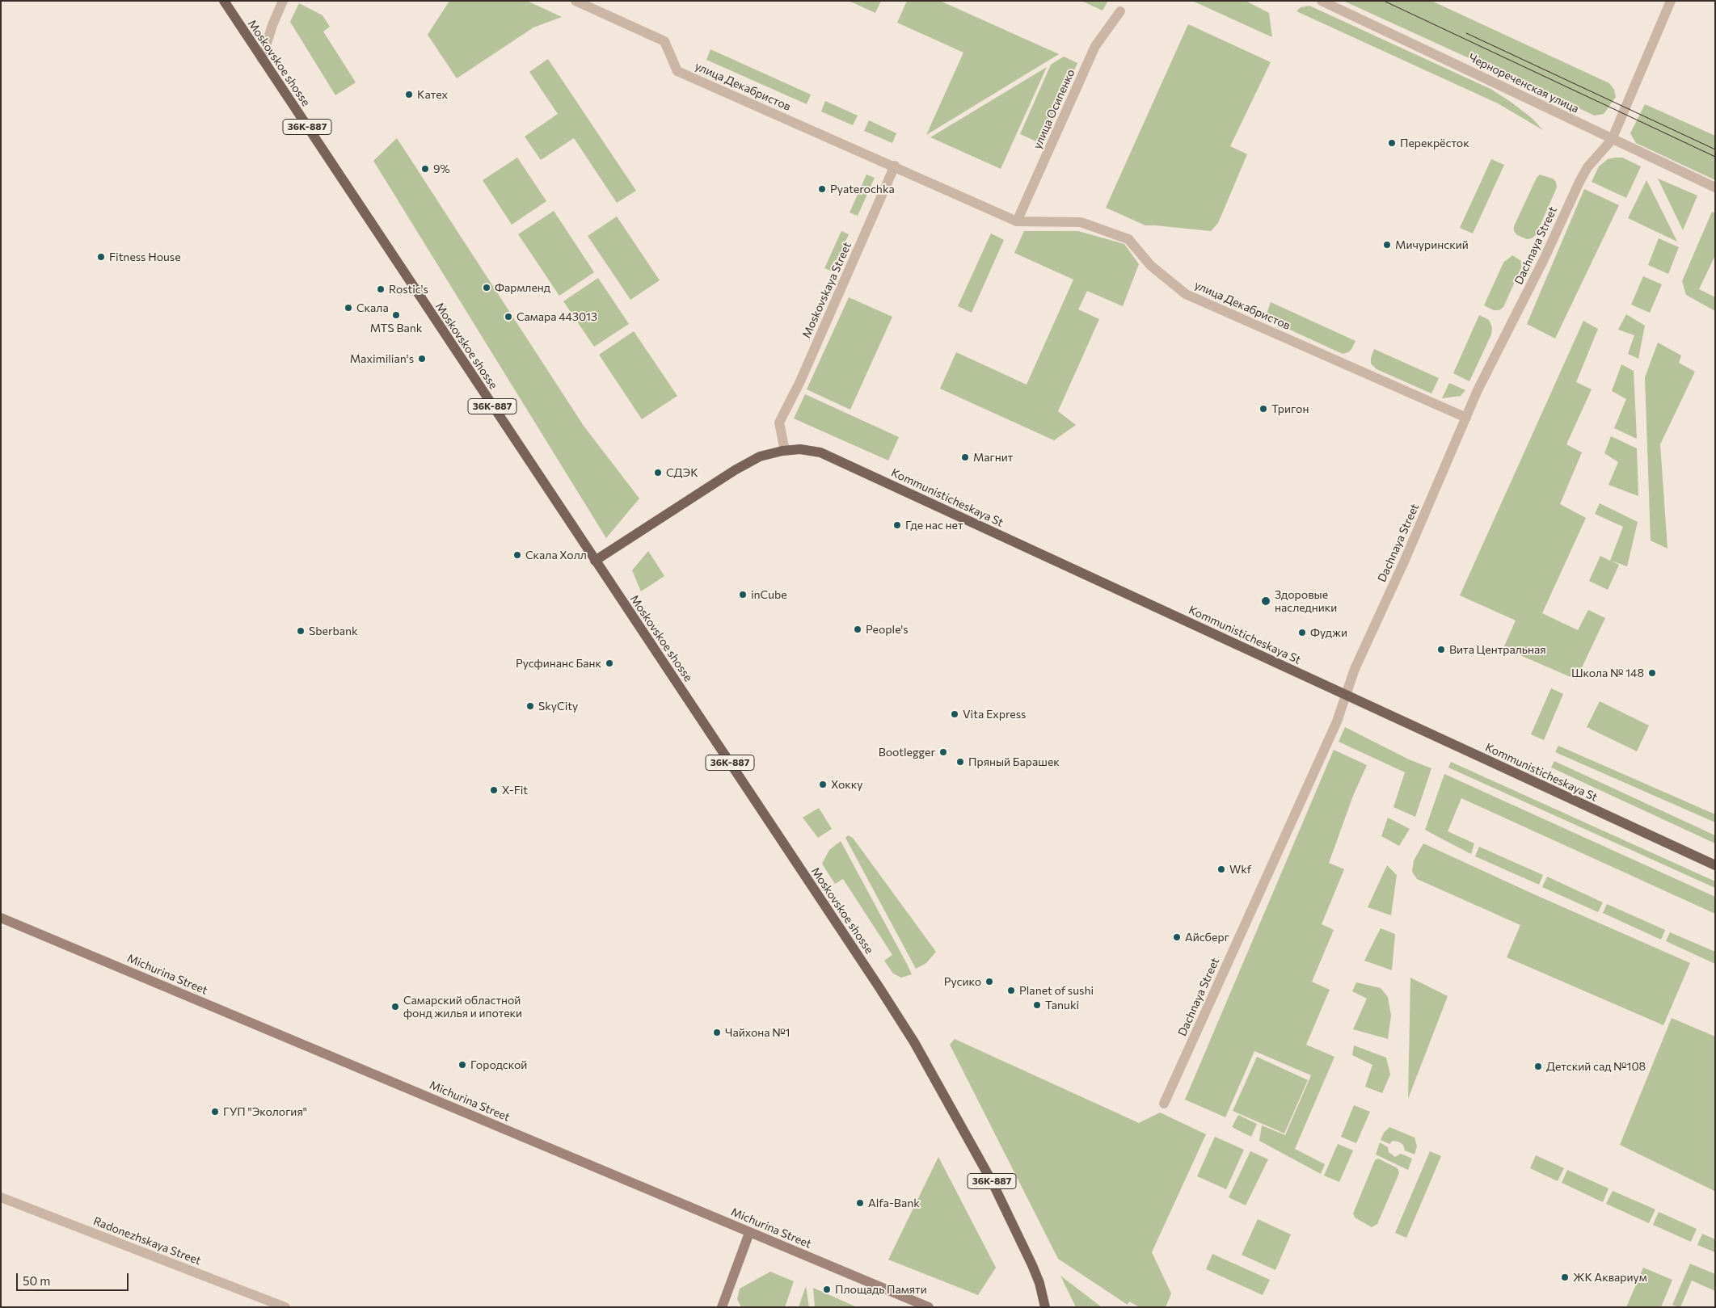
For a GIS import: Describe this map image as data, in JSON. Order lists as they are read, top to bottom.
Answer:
{
  "streets": {
    "main road": [
      "Moskovskoe shosse",
      "36К-887",
      "Kommunisticheskaya St",
      "Michurina Street"
    ],
    "street": [
      "Чернореченская улица",
      "улица Декабристов",
      "улица Осипенко",
      "Dachnaya Street",
      "Moskovskaya Street",
      "Radonezhskaya Street"
    ]
  },
  "crossings": [
    ["Moskovskoe shosse", "Kommunisticheskaya St"],
    ["Чернореченская улица", "Dachnaya Street"],
    ["улица Декабристов", "улица Осипенко"],
    ["улица Декабристов", "Dachnaya Street"],
    ["улица Декабристов", "Moskovskaya Street"],
    ["Dachnaya Street", "Kommunisticheskaya St"],
    ["Moskovskaya Street", "Kommunisticheskaya St"]
  ],
  "places": [
    "Катех",
    "Перекрёсток",
    "9%",
    "Pyaterochka",
    "Мичуринский",
    "Fitness House",
    "Фармленд",
    "Rostic's",
    "Скала",
    "MTS Bank",
    "Самара 443013",
    "Maximilian's",
    "Тригон",
    "Магнит",
    "СДЭК",
    "Где нас нет",
    "Скала Холл",
    "inCube",
    "Здоровые наследники",
    "People's",
    "Sberbank",
    "Фуджи",
    "Вита Центральная",
    "Русфинанс Банк",
    "Школа № 148",
    "SkyCity",
    "Vita Express",
    "Bootlegger",
    "Пряный Барашек",
    "Хокку",
    "X-Fit",
    "Wkf",
    "Айсберг",
    "Русико",
    "Planet of sushi",
    "Tanuki",
    "Самарский областной фонд жилья и ипотеки",
    "Чайхона №1",
    "Городской",
    "Детский сад №108",
    "ГУП \"Экология\"",
    "Alfa-Bank",
    "ЖК Аквариум",
    "Площадь Памяти"
  ],
  "scale_bar": "50 m"
}
